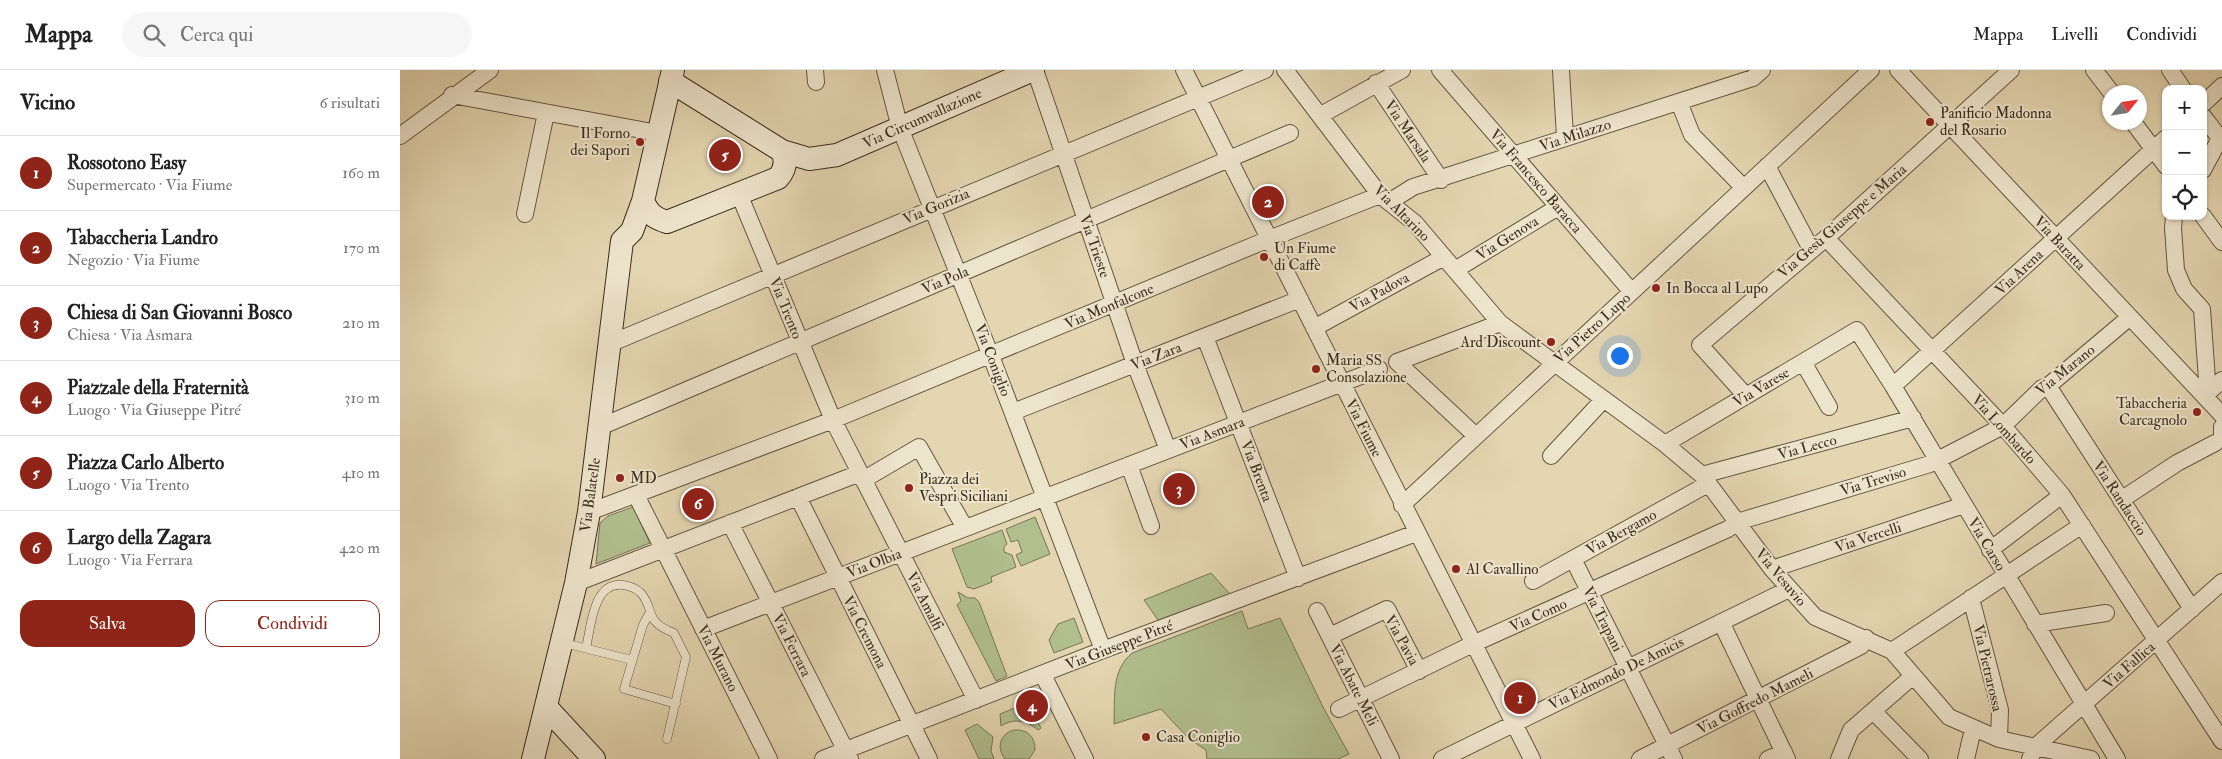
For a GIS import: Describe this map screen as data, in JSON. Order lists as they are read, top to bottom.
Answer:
{
  "streets": {
    "street": [
      "Via Circumvallazione",
      "Via Marsala",
      "Via Milazzo",
      "Via Francesco Baracca",
      "Via Gorizia",
      "Via Altarino",
      "Via Gesù Giuseppe e Maria",
      "Via Genova",
      "Via Baratta",
      "Via Trieste",
      "Via Arena",
      "Via Pola",
      "Via Padova",
      "Via Monfalcone",
      "Via Trento",
      "Via Pietro Lupo",
      "Via Zara",
      "Via Coniglio",
      "Via Marano",
      "Via Varese",
      "Via Fiume",
      "Via Lombardo",
      "Via Asmara",
      "Via Lecco",
      "Via Brenta",
      "Via Treviso",
      "Via Balatelle",
      "Via Randaccio",
      "Via Bergamo",
      "Via Vercelli",
      "Via Carso",
      "Via Olbia",
      "Via Vesuvio",
      "Via Amalfi",
      "Via Como",
      "Via Trapani",
      "Via Cremona",
      "Via Pavia",
      "Via Ferrara",
      "Via Giuseppe Pitré",
      "Via Murano",
      "Via Fallica",
      "Via Pietrarossa",
      "Via Edmondo De Amicis",
      "Via Abate Meli",
      "Via Goffredo Mameli"
    ]
  },
  "crossings": [
    ["Via Circumvallazione", "Via Trieste"],
    ["Via Circumvallazione", "Via Coniglio"],
    ["Via Marsala", "Via Milazzo"],
    ["Via Milazzo", "Via Francesco Baracca"],
    ["Via Milazzo", "Via Altarino"],
    ["Via Milazzo", "Via Monfalcone"],
    ["Via Francesco Baracca", "Via Genova"],
    ["Via Francesco Baracca", "Via Pietro Lupo"],
    ["Via Gorizia", "Via Trieste"],
    ["Via Gorizia", "Via Trento"],
    ["Via Gorizia", "Via Coniglio"],
    ["Via Gorizia", "Via Fiume"],
    ["Via Gorizia", "Via Balatelle"],
    ["Via Altarino", "Via Genova"],
    ["Via Altarino", "Via Padova"],
    ["Via Altarino", "Via Monfalcone"],
    ["Via Altarino", "Via Pietro Lupo"],
    ["Via Altarino", "Via Vesuvio"],
    ["Via Gesù Giuseppe e Maria", "Via Baratta"],
    ["Via Gesù Giuseppe e Maria", "Via Varese"],
    ["Via Gesù Giuseppe e Maria", "Via Lombardo"],
    ["Via Baratta", "Via Arena"],
    ["Via Baratta", "Via Marano"],
    ["Via Trieste", "Via Pola"],
    ["Via Trieste", "Via Monfalcone"],
    ["Via Trieste", "Via Zara"],
    ["Via Trieste", "Via Asmara"],
    ["Via Arena", "Via Lombardo"],
    ["Via Arena", "Via Carso"],
    ["Via Pola", "Via Trento"],
    ["Via Pola", "Via Coniglio"],
    ["Via Pola", "Via Fiume"],
    ["Via Pola", "Via Balatelle"],
    ["Via Padova", "Via Fiume"],
    ["Via Monfalcone", "Via Trento"],
    ["Via Monfalcone", "Via Coniglio"],
    ["Via Monfalcone", "Via Fiume"],
    ["Via Monfalcone", "Via Balatelle"],
    ["Via Monfalcone", "Via Murano"],
    ["Via Trento", "Via Amalfi"],
    ["Via Pietro Lupo", "Via Fiume"],
    ["Via Pietro Lupo", "Via Vesuvio"],
    ["Via Zara", "Via Coniglio"],
    ["Via Zara", "Via Fiume"],
    ["Via Zara", "Via Brenta"],
    ["Via Coniglio", "Via Asmara"],
    ["Via Coniglio", "Via Olbia"],
    ["Via Coniglio", "Via Giuseppe Pitré"],
    ["Via Marano", "Via Lombardo"],
    ["Via Marano", "Via Treviso"],
    ["Via Marano", "Via Randaccio"],
    ["Via Varese", "Via Carso"],
    ["Via Varese", "Via Vesuvio"],
    ["Via Fiume", "Via Asmara"],
    ["Via Fiume", "Via Como"],
    ["Via Fiume", "Via Giuseppe Pitré"],
    ["Via Fiume", "Via Edmondo De Amicis"],
    ["Via Lombardo", "Via Treviso"],
    ["Via Lombardo", "Via Fallica"],
    ["Via Asmara", "Via Brenta"],
    ["Via Asmara", "Via Olbia"],
    ["Via Lecco", "Via Bergamo"],
    ["Via Lecco", "Via Carso"],
    ["Via Lecco", "Via Vesuvio"],
    ["Via Brenta", "Via Giuseppe Pitré"],
    ["Via Treviso", "Via Carso"],
    ["Via Treviso", "Via Vesuvio"],
    ["Via Treviso", "Via Como"],
    ["Via Randaccio", "Via Fallica"],
    ["Via Bergamo", "Via Vesuvio"],
    ["Via Bergamo", "Via Trapani"],
    ["Via Vercelli", "Via Carso"],
    ["Via Vercelli", "Via Vesuvio"],
    ["Via Carso", "Via Fallica"],
    ["Via Olbia", "Via Amalfi"],
    ["Via Olbia", "Via Cremona"],
    ["Via Olbia", "Via Ferrara"],
    ["Via Olbia", "Via Murano"],
    ["Via Vesuvio", "Via Como"],
    ["Via Vesuvio", "Via Fallica"],
    ["Via Vesuvio", "Via Pietrarossa"],
    ["Via Vesuvio", "Via Edmondo De Amicis"],
    ["Via Vesuvio", "Via Goffredo Mameli"],
    ["Via Amalfi", "Via Giuseppe Pitré"],
    ["Via Como", "Via Trapani"],
    ["Via Como", "Via Pavia"],
    ["Via Como", "Via Abate Meli"],
    ["Via Trapani", "Via Edmondo De Amicis"],
    ["Via Trapani", "Via Goffredo Mameli"],
    ["Via Cremona", "Via Giuseppe Pitré"],
    ["Via Pavia", "Via Abate Meli"],
    ["Via Ferrara", "Via Giuseppe Pitré"]
  ],
  "places": [
    "Panificio Madonna del Rosario",
    "Il Forno dei Sapori",
    "Un Fiume di Caffè",
    "In Bocca al Lupo",
    "Ard Discount",
    "Maria SS Consolazione",
    "Tabaccheria Carcagnolo",
    "MD",
    "Piazza dei Vespri Siciliani",
    "Al Cavallino",
    "Casa Coniglio"
  ],
  "north": "top right",
  "page": {
    "header": "Mappa",
    "search": "Cerca qui",
    "nav": ["Mappa", "Livelli", "Condividi"],
    "heading": ["Vicino", "6 risultati"],
    "map_buttons": ["+", "−"],
    "list": [
      {
        "mark": "1",
        "name": "Rossotono Easy",
        "note": "Supermercato · Via Fiume",
        "value": "160 m"
      },
      {
        "mark": "2",
        "name": "Tabaccheria Landro",
        "note": "Negozio · Via Fiume",
        "value": "170 m"
      },
      {
        "mark": "3",
        "name": "Chiesa di San Giovanni Bosco",
        "note": "Chiesa · Via Asmara",
        "value": "210 m"
      },
      {
        "mark": "4",
        "name": "Piazzale della Fraternità",
        "note": "Luogo · Via Giuseppe Pitré",
        "value": "310 m"
      },
      {
        "mark": "5",
        "name": "Piazza Carlo Alberto",
        "note": "Luogo · Via Trento",
        "value": "410 m"
      },
      {
        "mark": "6",
        "name": "Largo della Zagara",
        "note": "Luogo · Via Ferrara",
        "value": "420 m"
      }
    ],
    "pins": [
      "5",
      "2",
      "3",
      "6",
      "1",
      "4"
    ],
    "buttons": ["Salva", "Condividi"]
  }
}
